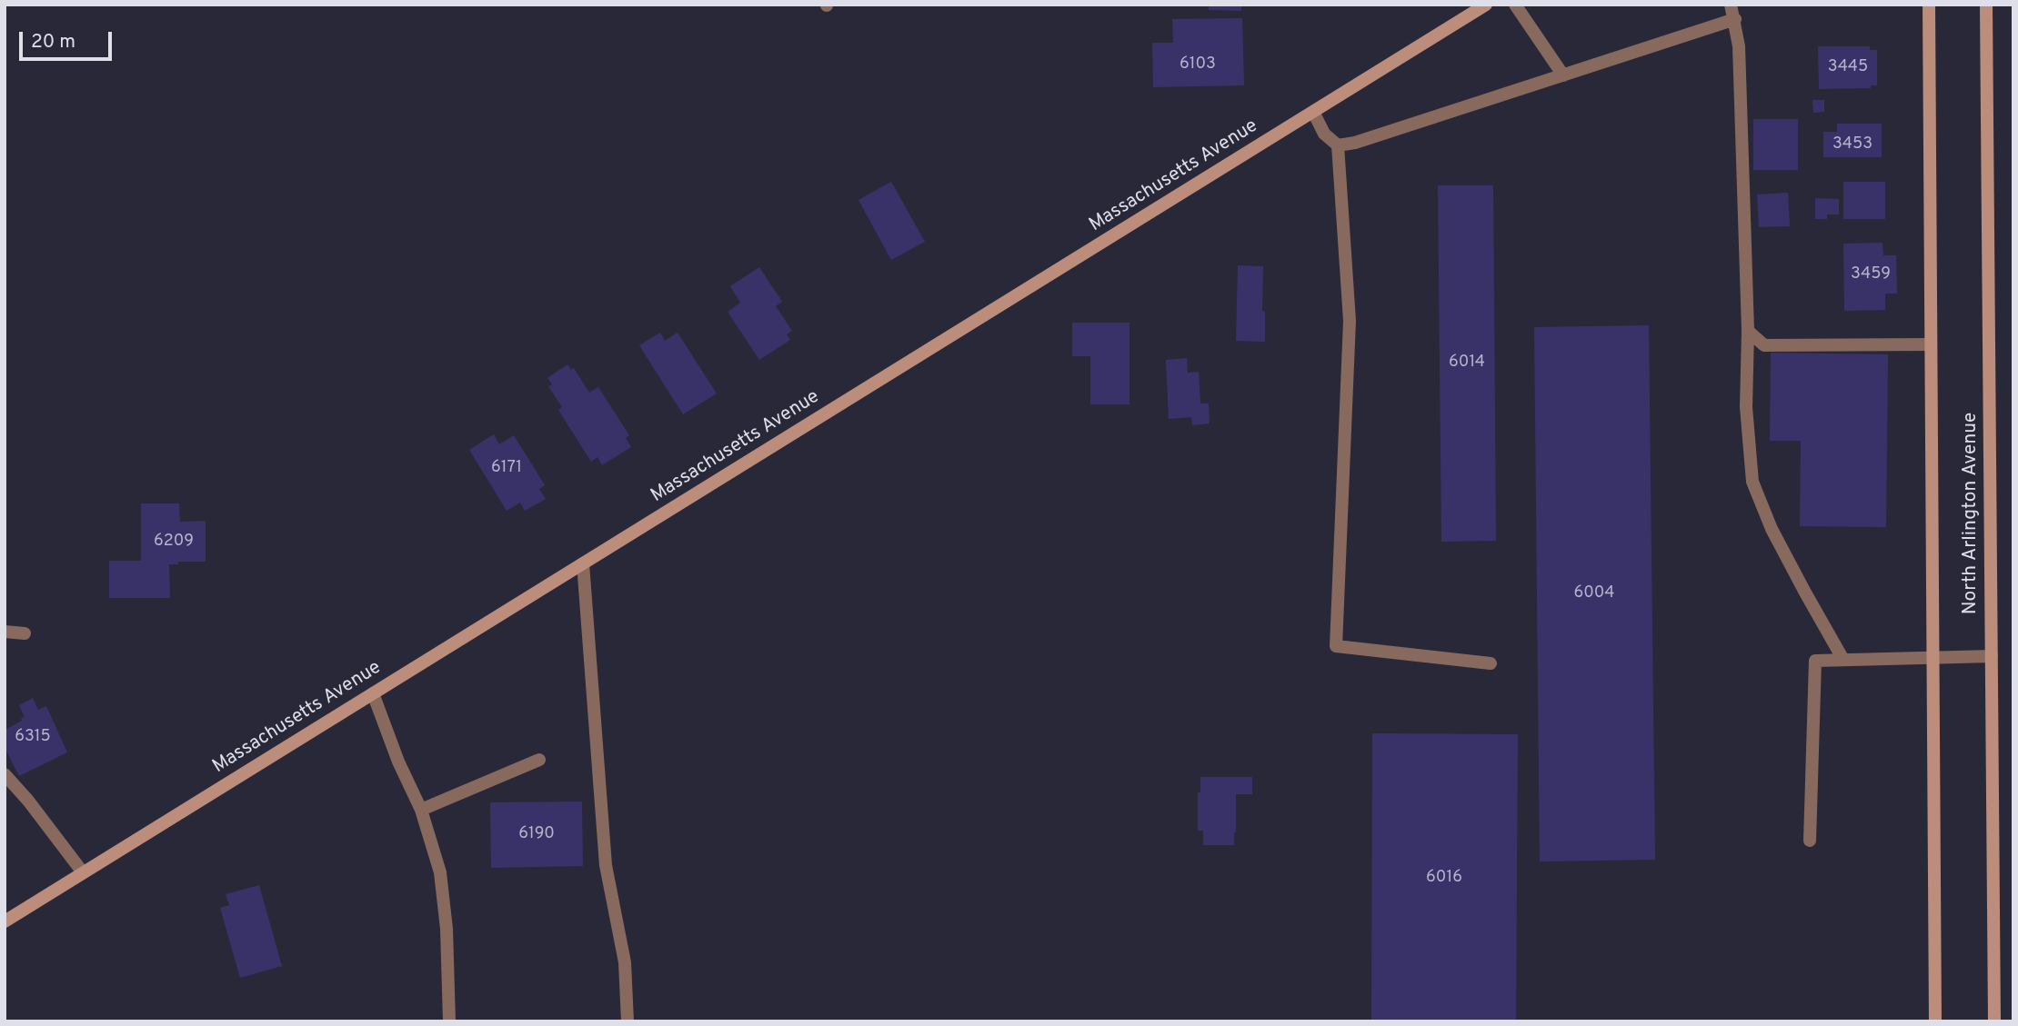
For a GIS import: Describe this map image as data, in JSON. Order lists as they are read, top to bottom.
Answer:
{
  "streets": {
    "main road": ["Massachusetts Avenue", "North Arlington Avenue"]
  },
  "house_numbers": [
    "6103",
    "3445",
    "3453",
    "3459",
    "6014",
    "6171",
    "6209",
    "6004",
    "6315",
    "6190",
    "6016"
  ],
  "scale_bar": "20 m"
}
